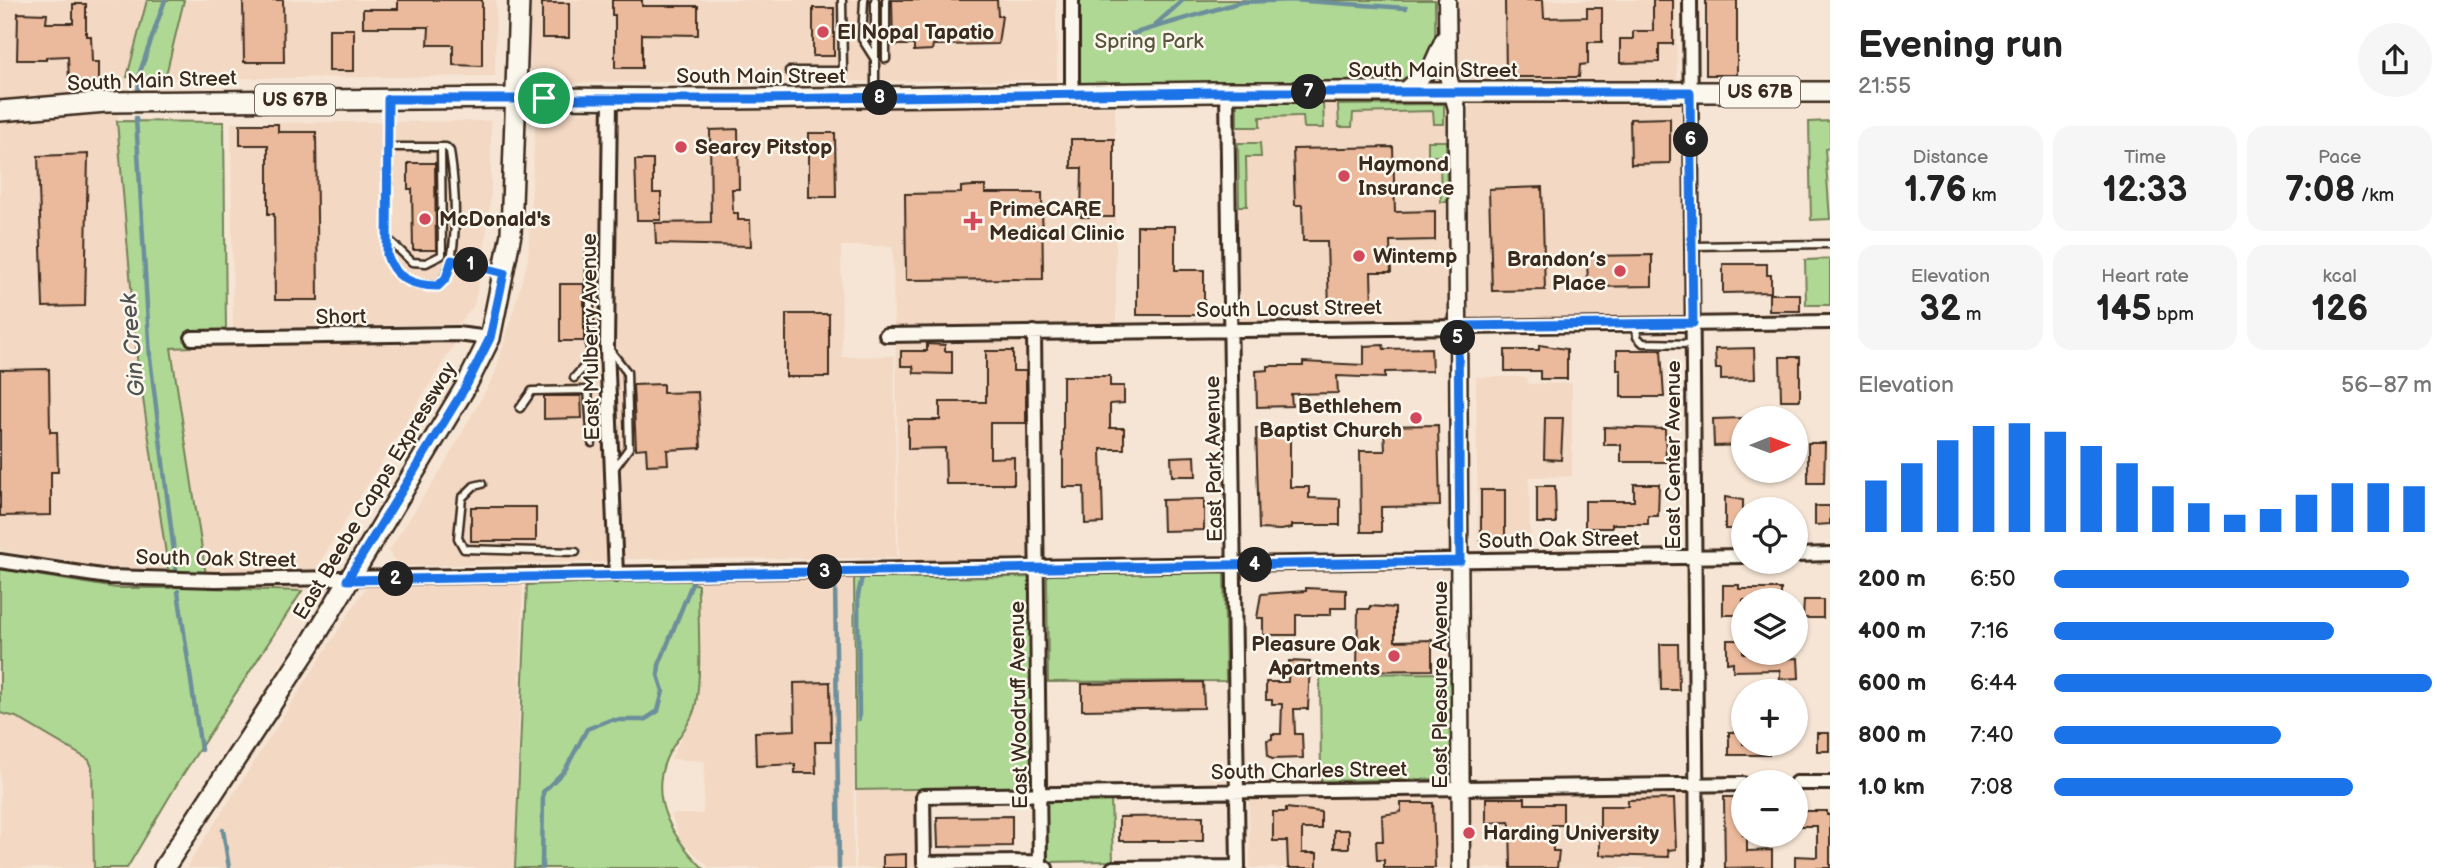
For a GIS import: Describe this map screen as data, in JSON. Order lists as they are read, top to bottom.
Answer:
{
  "streets": {
    "main road": ["South Main Street", "US 67B", "East Beebe Capps Expressway"],
    "street": [
      "South Locust Street",
      "Short",
      "East Mulberry Avenue",
      "East Center Avenue",
      "East Park Avenue",
      "South Oak Street",
      "East Pleasure Avenue",
      "East Woodruff Avenue",
      "South Charles Street"
    ]
  },
  "crossings": [
    ["South Main Street", "US 67B"],
    ["South Main Street", "East Mulberry Avenue"],
    ["South Main Street", "East Center Avenue"],
    ["South Main Street", "East Park Avenue"],
    ["South Main Street", "East Beebe Capps Expressway"],
    ["South Main Street", "East Pleasure Avenue"],
    ["US 67B", "East Center Avenue"],
    ["South Locust Street", "East Center Avenue"],
    ["South Locust Street", "East Park Avenue"],
    ["South Locust Street", "East Pleasure Avenue"],
    ["South Locust Street", "East Woodruff Avenue"],
    ["Short", "East Beebe Capps Expressway"],
    ["East Mulberry Avenue", "South Oak Street"],
    ["East Center Avenue", "South Oak Street"],
    ["East Center Avenue", "South Charles Street"],
    ["East Park Avenue", "South Oak Street"],
    ["East Park Avenue", "South Charles Street"],
    ["East Beebe Capps Expressway", "South Oak Street"],
    ["South Oak Street", "East Pleasure Avenue"],
    ["South Oak Street", "East Woodruff Avenue"],
    ["East Pleasure Avenue", "South Charles Street"],
    ["East Woodruff Avenue", "South Charles Street"]
  ],
  "water": ["Gin Creek"],
  "parks": ["Spring Park"],
  "places": {
    "other": [
      "El Nopal Tapatio",
      "Searcy Pitstop",
      "Haymond Insurance",
      "McDonald's",
      "Wintemp",
      "Brandon’s Place",
      "Bethlehem Baptist Church",
      "Pleasure Oak Apartments",
      "Harding University"
    ],
    "health": ["PrimeCARE Medical Clinic"]
  },
  "north": "right",
  "page": {
    "heading": ["Evening run", "21:55"],
    "pins": [
      "7",
      "8",
      "6",
      "1",
      "5",
      "4",
      "3",
      "2"
    ],
    "stats": [
      ["Distance", "1.76 km"],
      ["Time", "12:33"],
      ["Pace", "7:08 /km"],
      ["Elevation", "32 m"],
      ["Heart rate", "145 bpm"],
      ["kcal", "126"]
    ],
    "chart": ["Elevation", "56–87 m"],
    "map_buttons": ["+", "−"],
    "list": [
      {
        "name": "200 m",
        "note": "6:50"
      },
      {
        "name": "400 m",
        "note": "7:16"
      },
      {
        "name": "600 m",
        "note": "6:44"
      },
      {
        "name": "800 m",
        "note": "7:40"
      },
      {
        "name": "1.0 km",
        "note": "7:08"
      }
    ]
  }
}
